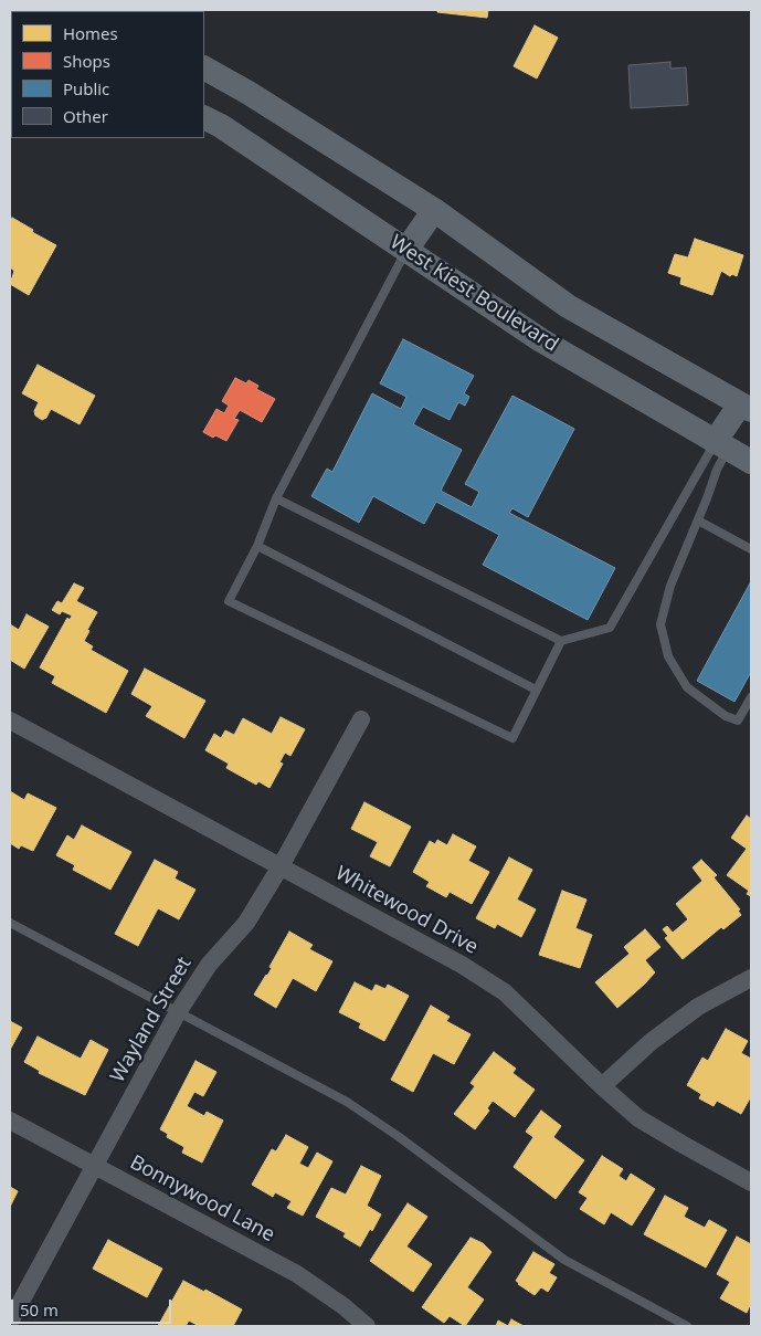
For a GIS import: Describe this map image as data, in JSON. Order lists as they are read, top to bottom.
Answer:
{
  "streets": {
    "main road": ["West Kiest Boulevard"],
    "street": ["Whitewood Drive", "Wayland Street", "Bonnywood Lane"]
  },
  "crossings": [
    ["Whitewood Drive", "Wayland Street"],
    ["Wayland Street", "Bonnywood Lane"]
  ],
  "legend": [
    "Homes",
    "Shops",
    "Public",
    "Other"
  ],
  "scale_bar": "50 m"
}
